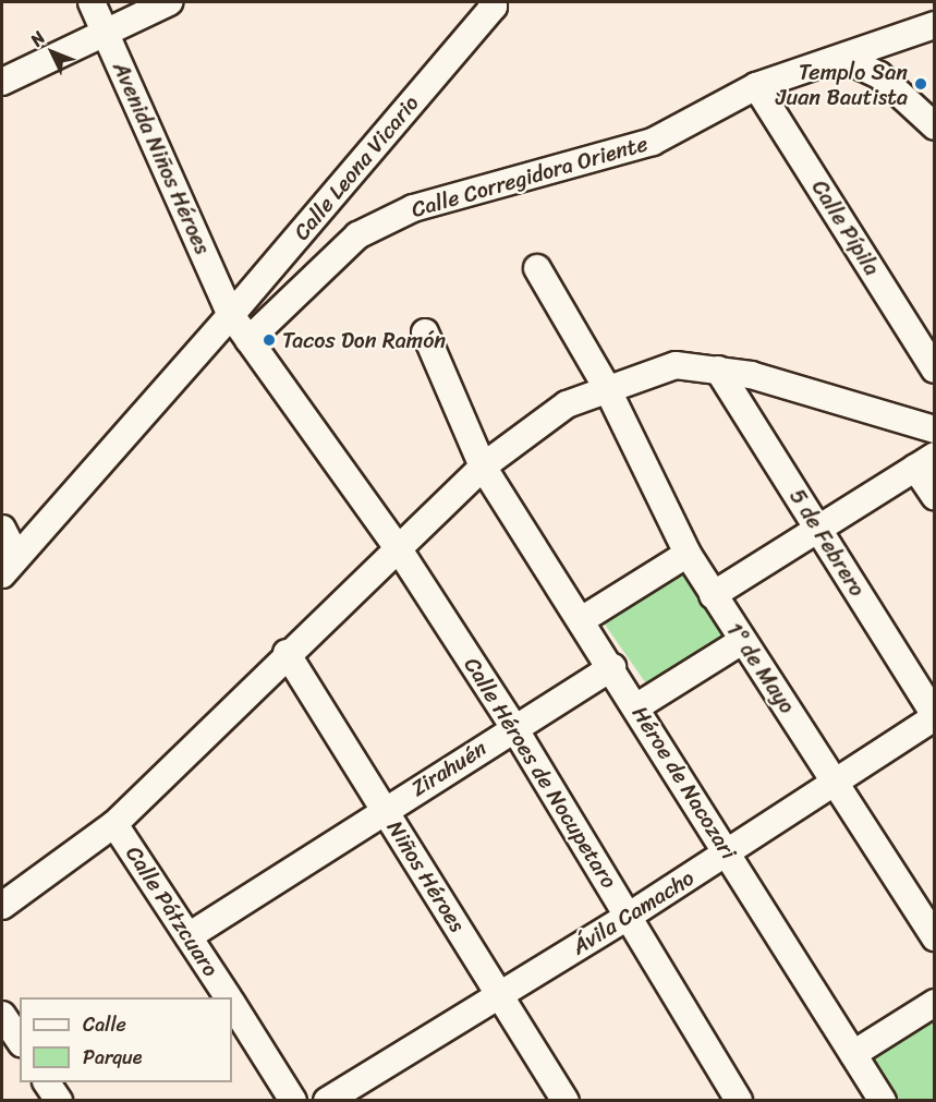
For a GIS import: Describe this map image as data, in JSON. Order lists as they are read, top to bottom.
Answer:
{
  "streets": {
    "street": [
      "Avenida Niños Héroes",
      "Calle Leona Vicario",
      "Calle Corregidora Oriente",
      "Calle Pípila",
      "5 de Febrero",
      "1° de Mayo",
      "Zirahuén",
      "Calle Héroes de Nocupetaro",
      "Héroe de Nacozari",
      "Niños Héroes",
      "Calle Pátzcuaro",
      "Ávila Camacho"
    ]
  },
  "crossings": [
    ["Avenida Niños Héroes", "Calle Leona Vicario"],
    ["Calle Corregidora Oriente", "Calle Pípila"],
    ["5 de Febrero", "Ávila Camacho"],
    ["1° de Mayo", "Ávila Camacho"],
    ["Zirahuén", "Calle Héroes de Nocupetaro"],
    ["Zirahuén", "Héroe de Nacozari"],
    ["Zirahuén", "Niños Héroes"],
    ["Zirahuén", "Calle Pátzcuaro"],
    ["Calle Héroes de Nocupetaro", "Ávila Camacho"],
    ["Héroe de Nacozari", "Ávila Camacho"],
    ["Niños Héroes", "Ávila Camacho"]
  ],
  "places": ["Templo San Juan Bautista", "Tacos Don Ramón"],
  "legend": ["Calle", "Parque"],
  "north": "top left"
}
